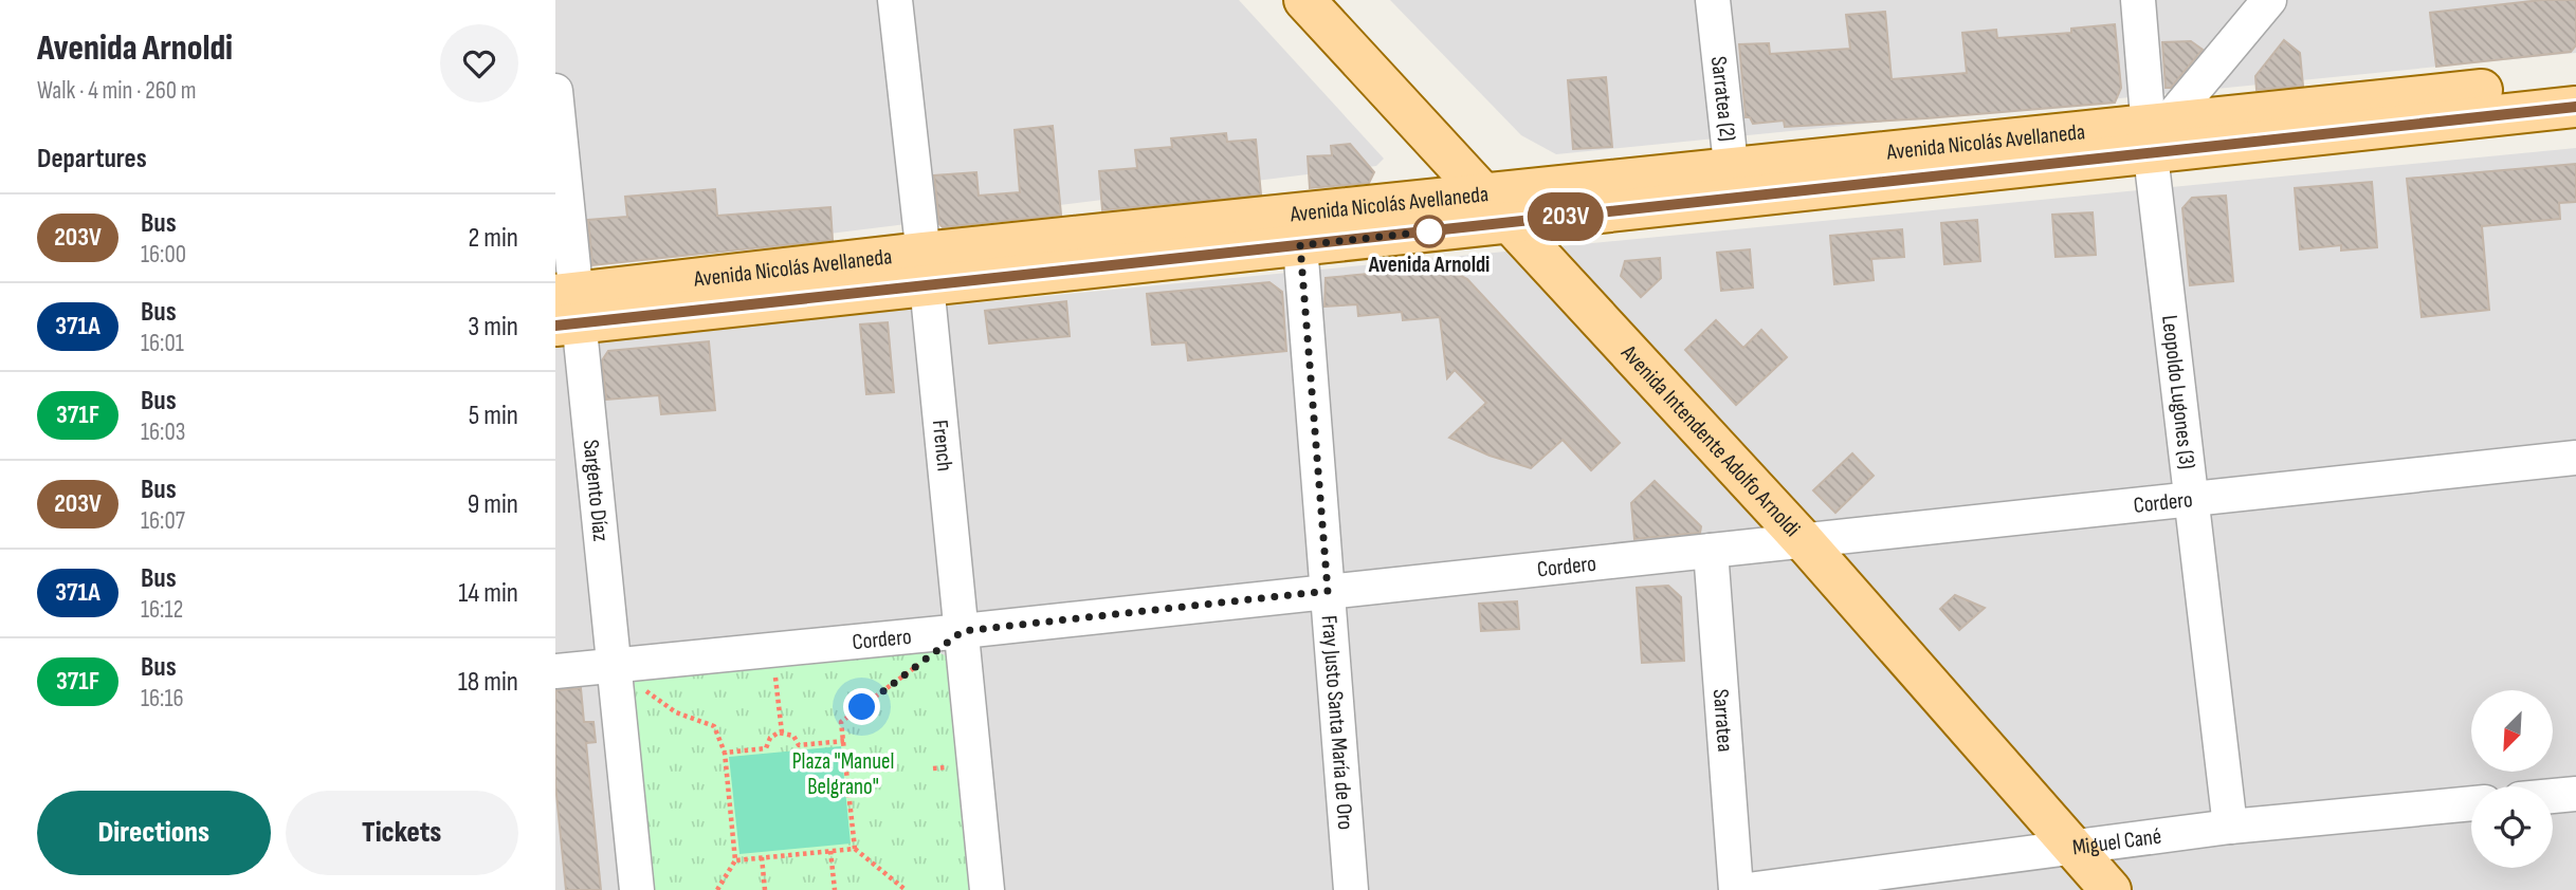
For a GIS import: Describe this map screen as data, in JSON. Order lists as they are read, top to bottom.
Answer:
{
  "streets": {
    "main road": ["Avenida Nicolás Avellaneda", "Avenida Intendente Adolfo Arnoldi"],
    "street": [
      "Sarratea (2)",
      "Leopoldo Lugones (3)",
      "French",
      "Sargento Díaz",
      "Cordero",
      "Sarratea",
      "Fray Justo Santa María de Oro",
      "Miguel Cané"
    ]
  },
  "crossings": [
    ["Sarratea (2)", "Avenida Nicolás Avellaneda"],
    ["Avenida Nicolás Avellaneda", "Leopoldo Lugones (3)"],
    ["Avenida Nicolás Avellaneda", "Avenida Intendente Adolfo Arnoldi"],
    ["Avenida Nicolás Avellaneda", "French"],
    ["Avenida Nicolás Avellaneda", "Sargento Díaz"],
    ["Avenida Nicolás Avellaneda", "Fray Justo Santa María de Oro"],
    ["Leopoldo Lugones (3)", "Cordero"],
    ["Leopoldo Lugones (3)", "Miguel Cané"],
    ["Avenida Intendente Adolfo Arnoldi", "Cordero"],
    ["Avenida Intendente Adolfo Arnoldi", "Miguel Cané"],
    ["French", "Cordero"],
    ["Sargento Díaz", "Cordero"],
    ["Cordero", "Sarratea"],
    ["Cordero", "Fray Justo Santa María de Oro"]
  ],
  "parks": ["Plaza \"Manuel Belgrano\""],
  "places": ["Avenida Arnoldi"],
  "lines": ["bus line 203V"],
  "north": "bottom left",
  "page": {
    "heading": [
      ["Avenida Arnoldi", "Walk · 4 min · 260 m"],
      "Departures"
    ],
    "on_map": "203V",
    "list": [
      {
        "mark": "203V",
        "name": "Bus",
        "note": "16:00",
        "value": "2 min"
      },
      {
        "mark": "371A",
        "name": "Bus",
        "note": "16:01",
        "value": "3 min"
      },
      {
        "mark": "371F",
        "name": "Bus",
        "note": "16:03",
        "value": "5 min"
      },
      {
        "mark": "203V",
        "name": "Bus",
        "note": "16:07",
        "value": "9 min"
      },
      {
        "mark": "371A",
        "name": "Bus",
        "note": "16:12",
        "value": "14 min"
      },
      {
        "mark": "371F",
        "name": "Bus",
        "note": "16:16",
        "value": "18 min"
      }
    ],
    "buttons": ["Directions", "Tickets"]
  }
}
